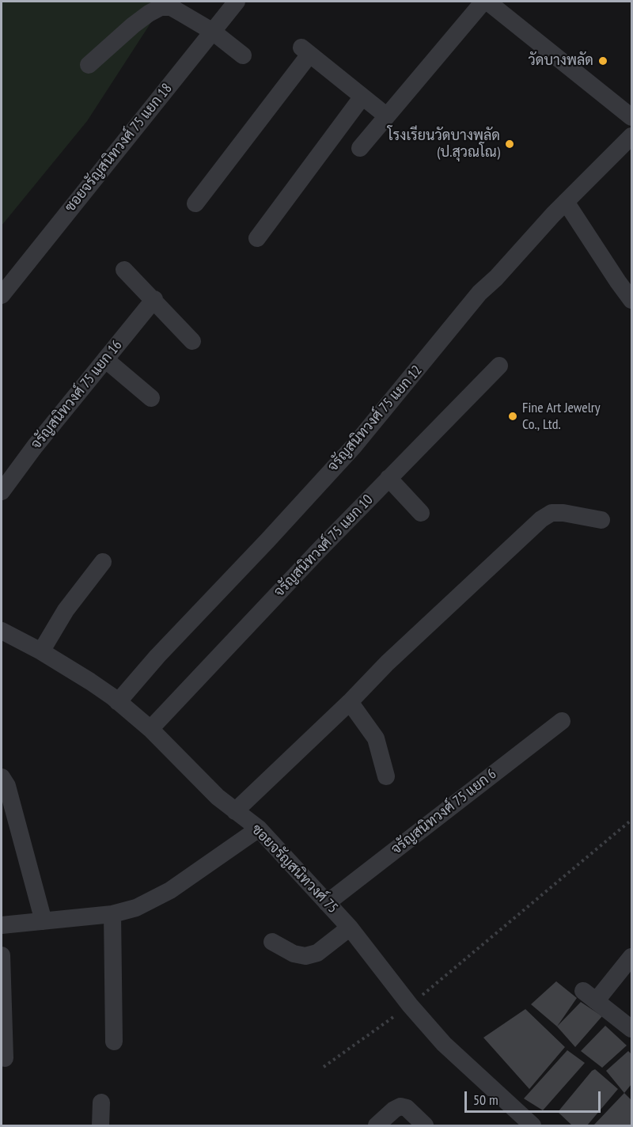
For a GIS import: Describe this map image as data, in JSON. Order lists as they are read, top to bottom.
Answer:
{
  "streets": {
    "street": [
      "ซอยจรัญสนิทวงศ์ 75 แยก 18",
      "จรัญสนิทวงศ์ 75 แยก 16",
      "จรัญสนิทวงศ์ 75 แยก 12",
      "จรัญสนิทวงศ์ 75 แยก 10",
      "จรัญสนิทวงศ์ 75 แยก 6",
      "ซอยจรัญสนิทวงศ์ 75"
    ]
  },
  "crossings": [
    ["จรัญสนิทวงศ์ 75 แยก 12", "ซอยจรัญสนิทวงศ์ 75"],
    ["จรัญสนิทวงศ์ 75 แยก 10", "ซอยจรัญสนิทวงศ์ 75"],
    ["จรัญสนิทวงศ์ 75 แยก 6", "ซอยจรัญสนิทวงศ์ 75"]
  ],
  "places": ["วัดบางพลัด", "โรงเรียนวัดบางพลัด (ป.สุวณโณ)", "Fine Art Jewelry Co., Ltd."],
  "scale_bar": "50 m"
}
